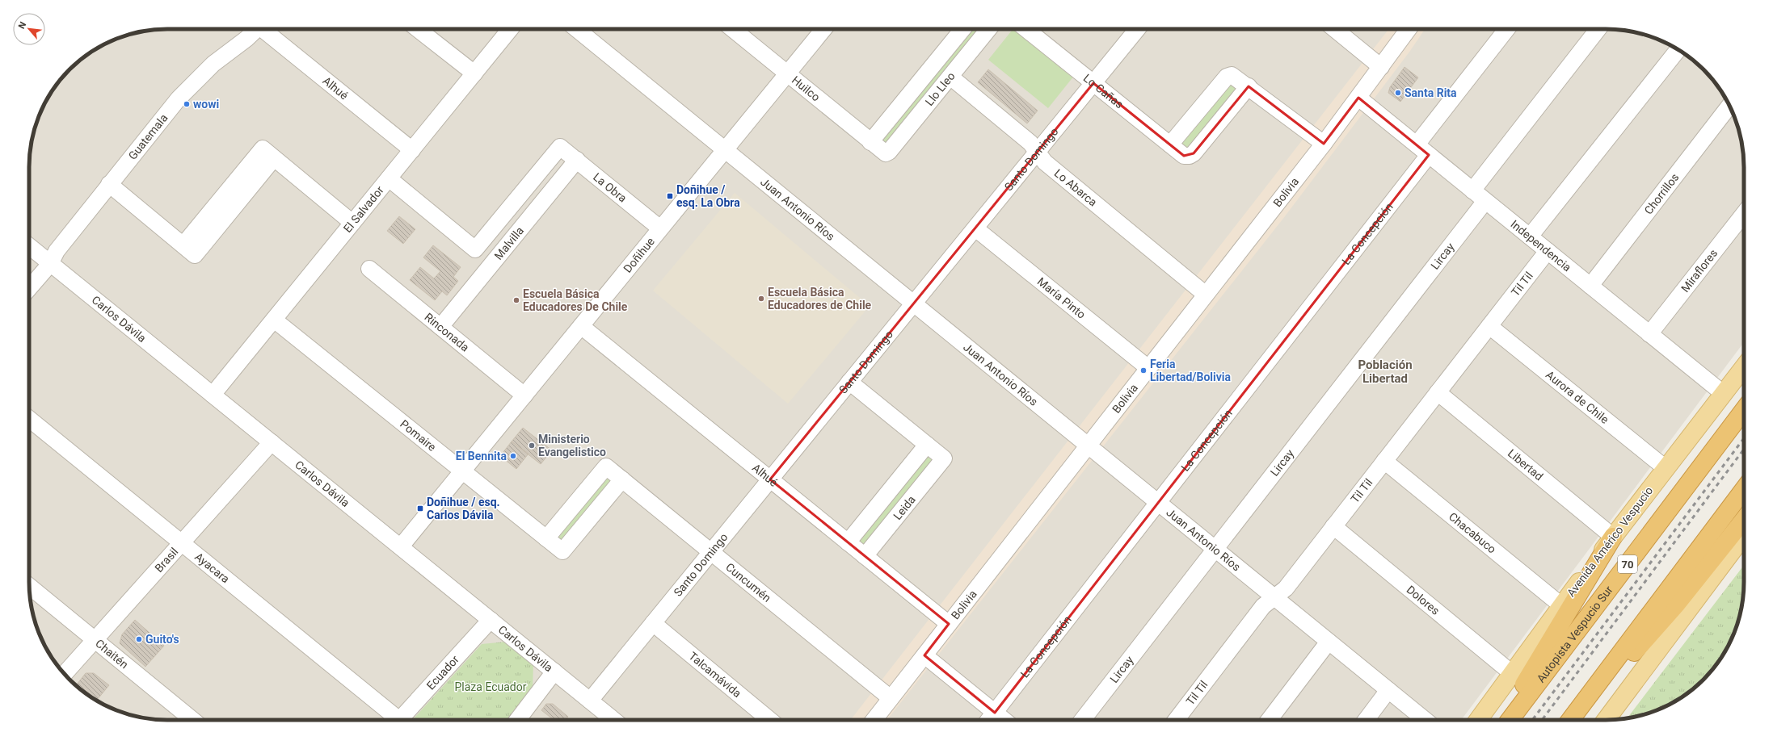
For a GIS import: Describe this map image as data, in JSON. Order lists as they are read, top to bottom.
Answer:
{
  "streets": {
    "highway": ["70", "Autopista Vespucio Sur"],
    "main road": ["Avenida Américo Vespucio"],
    "street": [
      "Alhué",
      "Huilco",
      "Llo Lleo",
      "Lo Cañas",
      "Guatemala",
      "Santo Domingo",
      "La Obra",
      "Lo Abarca",
      "Bolivia",
      "Chorrillos",
      "El Salvador",
      "Juan Antonio Ríos",
      "La Concepción",
      "Malvilla",
      "Independencia",
      "Doñihue",
      "Lircay",
      "Miraflores",
      "Til Til",
      "María Pinto",
      "Carlos Dávila",
      "Rinconada",
      "Aurora de Chile",
      "Pomaire",
      "Libertad",
      "Leida",
      "Chacabuco",
      "Brasil",
      "Ayacara",
      "Cuncumén",
      "Dolores",
      "Chaitén",
      "Ecuador",
      "Talcamávida"
    ]
  },
  "crossings": [
    ["Alhué", "Santo Domingo"],
    ["Alhué", "Bolivia"],
    ["Alhué", "El Salvador"],
    ["Alhué", "Doñihue"],
    ["Alhué", "Leida"],
    ["Huilco", "Llo Lleo"],
    ["Huilco", "Doñihue"],
    ["Llo Lleo", "Lo Abarca"],
    ["Lo Cañas", "Santo Domingo"],
    ["Guatemala", "Carlos Dávila"],
    ["Santo Domingo", "Lo Abarca"],
    ["Santo Domingo", "Juan Antonio Ríos"],
    ["Santo Domingo", "María Pinto"],
    ["Santo Domingo", "Carlos Dávila"],
    ["Santo Domingo", "Cuncumén"],
    ["Santo Domingo", "Talcamávida"],
    ["La Obra", "Malvilla"],
    ["La Obra", "Doñihue"],
    ["Lo Abarca", "Bolivia"],
    ["Bolivia", "Juan Antonio Ríos"],
    ["Bolivia", "Independencia"],
    ["Bolivia", "María Pinto"],
    ["Bolivia", "Cuncumén"],
    ["Chorrillos", "Independencia"],
    ["El Salvador", "Malvilla"],
    ["El Salvador", "Carlos Dávila"],
    ["El Salvador", "Pomaire"],
    ["Juan Antonio Ríos", "La Concepción"],
    ["Juan Antonio Ríos", "Doñihue"],
    ["Juan Antonio Ríos", "Lircay"],
    ["Juan Antonio Ríos", "Til Til"],
    ["La Concepción", "Independencia"],
    ["Malvilla", "Rinconada"],
    ["Independencia", "Lircay"],
    ["Independencia", "Miraflores"],
    ["Independencia", "Til Til"],
    ["Independencia", "Avenida Américo Vespucio"],
    ["Doñihue", "Carlos Dávila"],
    ["Doñihue", "Rinconada"],
    ["Doñihue", "Pomaire"],
    ["Til Til", "Aurora de Chile"],
    ["Til Til", "Libertad"],
    ["Til Til", "Chacabuco"],
    ["Til Til", "Dolores"],
    ["Carlos Dávila", "Brasil"],
    ["Carlos Dávila", "Ecuador"],
    ["Aurora de Chile", "Avenida Américo Vespucio"],
    ["Pomaire", "Cuncumén"],
    ["Libertad", "Avenida Américo Vespucio"],
    ["Chacabuco", "Avenida Américo Vespucio"],
    ["Avenida Américo Vespucio", "Dolores"],
    ["Brasil", "Ayacara"],
    ["Brasil", "Chaitén"]
  ],
  "districts": ["Población Libertad"],
  "parks": ["Plaza Ecuador"],
  "places": {
    "other": [
      "Santa Rita",
      "wowi",
      "Escuela Básica Educadores de Chile",
      "Escuela Básica Educadores De Chile",
      "Feria Libertad/Bolivia",
      "Ministerio Evangelistico",
      "El Bennita",
      "Guito's"
    ],
    "transit": ["Doñihue / esq. La Obra", "Doñihue / esq. Carlos Dávila"]
  },
  "north": "top left"
}
